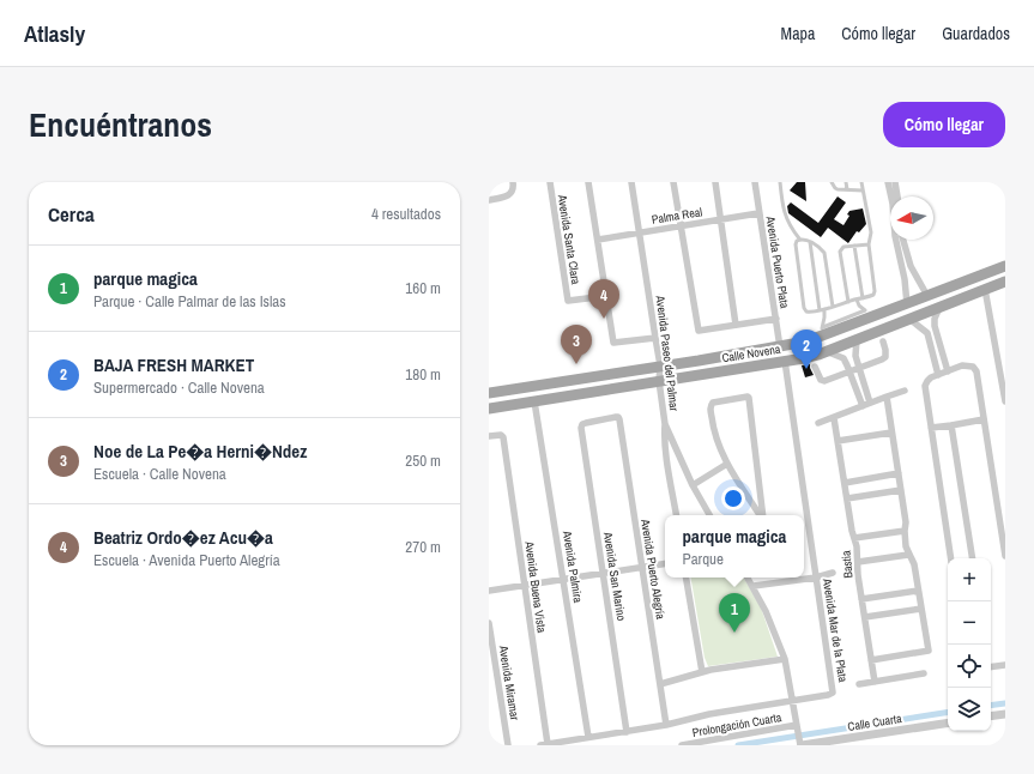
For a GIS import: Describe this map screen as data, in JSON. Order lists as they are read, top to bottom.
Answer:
{
  "streets": {
    "main road": ["Calle Novena"],
    "street": [
      "Palma Real",
      "Avenida Santa Clara",
      "Avenida Puerto Plata",
      "Avenida Paseo del Palmar",
      "Bastia",
      "Avenida Palmira",
      "Avenida Puerto Alegría",
      "Avenida San Marino",
      "Avenida Buena Vista",
      "Avenida Mar de la Plata",
      "Avenida Miramar",
      "Calle Cuarta",
      "Prolongación Cuarta"
    ]
  },
  "crossings": [
    ["Palma Real", "Avenida Puerto Plata"],
    ["Palma Real", "Avenida Paseo del Palmar"],
    ["Avenida Puerto Plata", "Calle Novena"],
    ["Avenida Paseo del Palmar", "Calle Novena"],
    ["Calle Novena", "Avenida Palmira"],
    ["Calle Novena", "Avenida Mar de la Plata"],
    ["Avenida Palmira", "Avenida Mar de la Plata"],
    ["Avenida Puerto Alegría", "Avenida San Marino"],
    ["Avenida Puerto Alegría", "Avenida Mar de la Plata"],
    ["Avenida San Marino", "Avenida Mar de la Plata"],
    ["Avenida Buena Vista", "Avenida Mar de la Plata"]
  ],
  "north": "left",
  "page": {
    "header": "Atlasly",
    "nav": ["Mapa", "Cómo llegar", "Guardados"],
    "title": "Encuéntranos",
    "buttons": "Cómo llegar",
    "heading": ["Cerca", "4 resultados"],
    "list": [
      {
        "mark": "1",
        "name": "parque magica",
        "note": "Parque · Calle Palmar de las Islas",
        "value": "160 m"
      },
      {
        "mark": "2",
        "name": "BAJA FRESH MARKET",
        "note": "Supermercado · Calle Novena",
        "value": "180 m"
      },
      {
        "mark": "3",
        "name": "Noe de La Pe�a Herni�Ndez",
        "note": "Escuela · Calle Novena",
        "value": "250 m"
      },
      {
        "mark": "4",
        "name": "Beatriz Ordo�ez Acu�a",
        "note": "Escuela · Avenida Puerto Alegría",
        "value": "270 m"
      }
    ],
    "pins": [
      "4",
      "3",
      "2",
      "1"
    ],
    "popup": ["parque magica", "Parque"],
    "map_buttons": ["+", "−"]
  }
}
